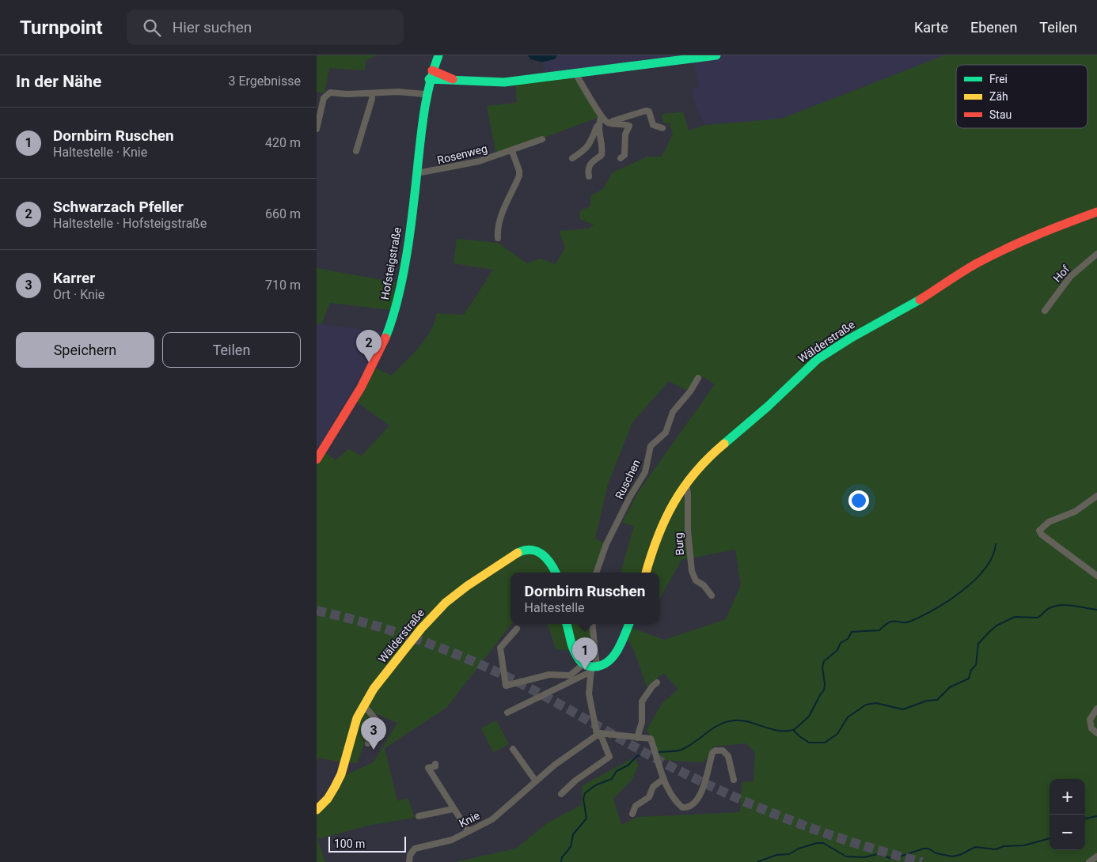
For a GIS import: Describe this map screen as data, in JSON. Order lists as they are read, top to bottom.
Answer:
{
  "streets": {
    "street": [
      "Rosenweg",
      "Hofsteigstraße",
      "Hof",
      "Wälderstraße",
      "Ruschen",
      "Burg",
      "Knie"
    ]
  },
  "crossings": [
    ["Rosenweg", "Hofsteigstraße"],
    ["Wälderstraße", "Burg"]
  ],
  "legend": ["Frei", "Zäh", "Stau"],
  "scale_bar": "100 m",
  "page": {
    "header": "Turnpoint",
    "search": "Hier suchen",
    "nav": ["Karte", "Ebenen", "Teilen"],
    "heading": ["In der Nähe", "3 Ergebnisse"],
    "list": [
      {
        "mark": "1",
        "name": "Dornbirn Ruschen",
        "note": "Haltestelle · Knie",
        "value": "420 m"
      },
      {
        "mark": "2",
        "name": "Schwarzach Pfeller",
        "note": "Haltestelle · Hofsteigstraße",
        "value": "660 m"
      },
      {
        "mark": "3",
        "name": "Karrer",
        "note": "Ort · Knie",
        "value": "710 m"
      }
    ],
    "buttons": ["Speichern", "Teilen"],
    "pins": ["2", "1", "3"],
    "popup": ["Dornbirn Ruschen", "Haltestelle"],
    "map_buttons": ["+", "−"],
    "scale": "100 m"
  }
}
